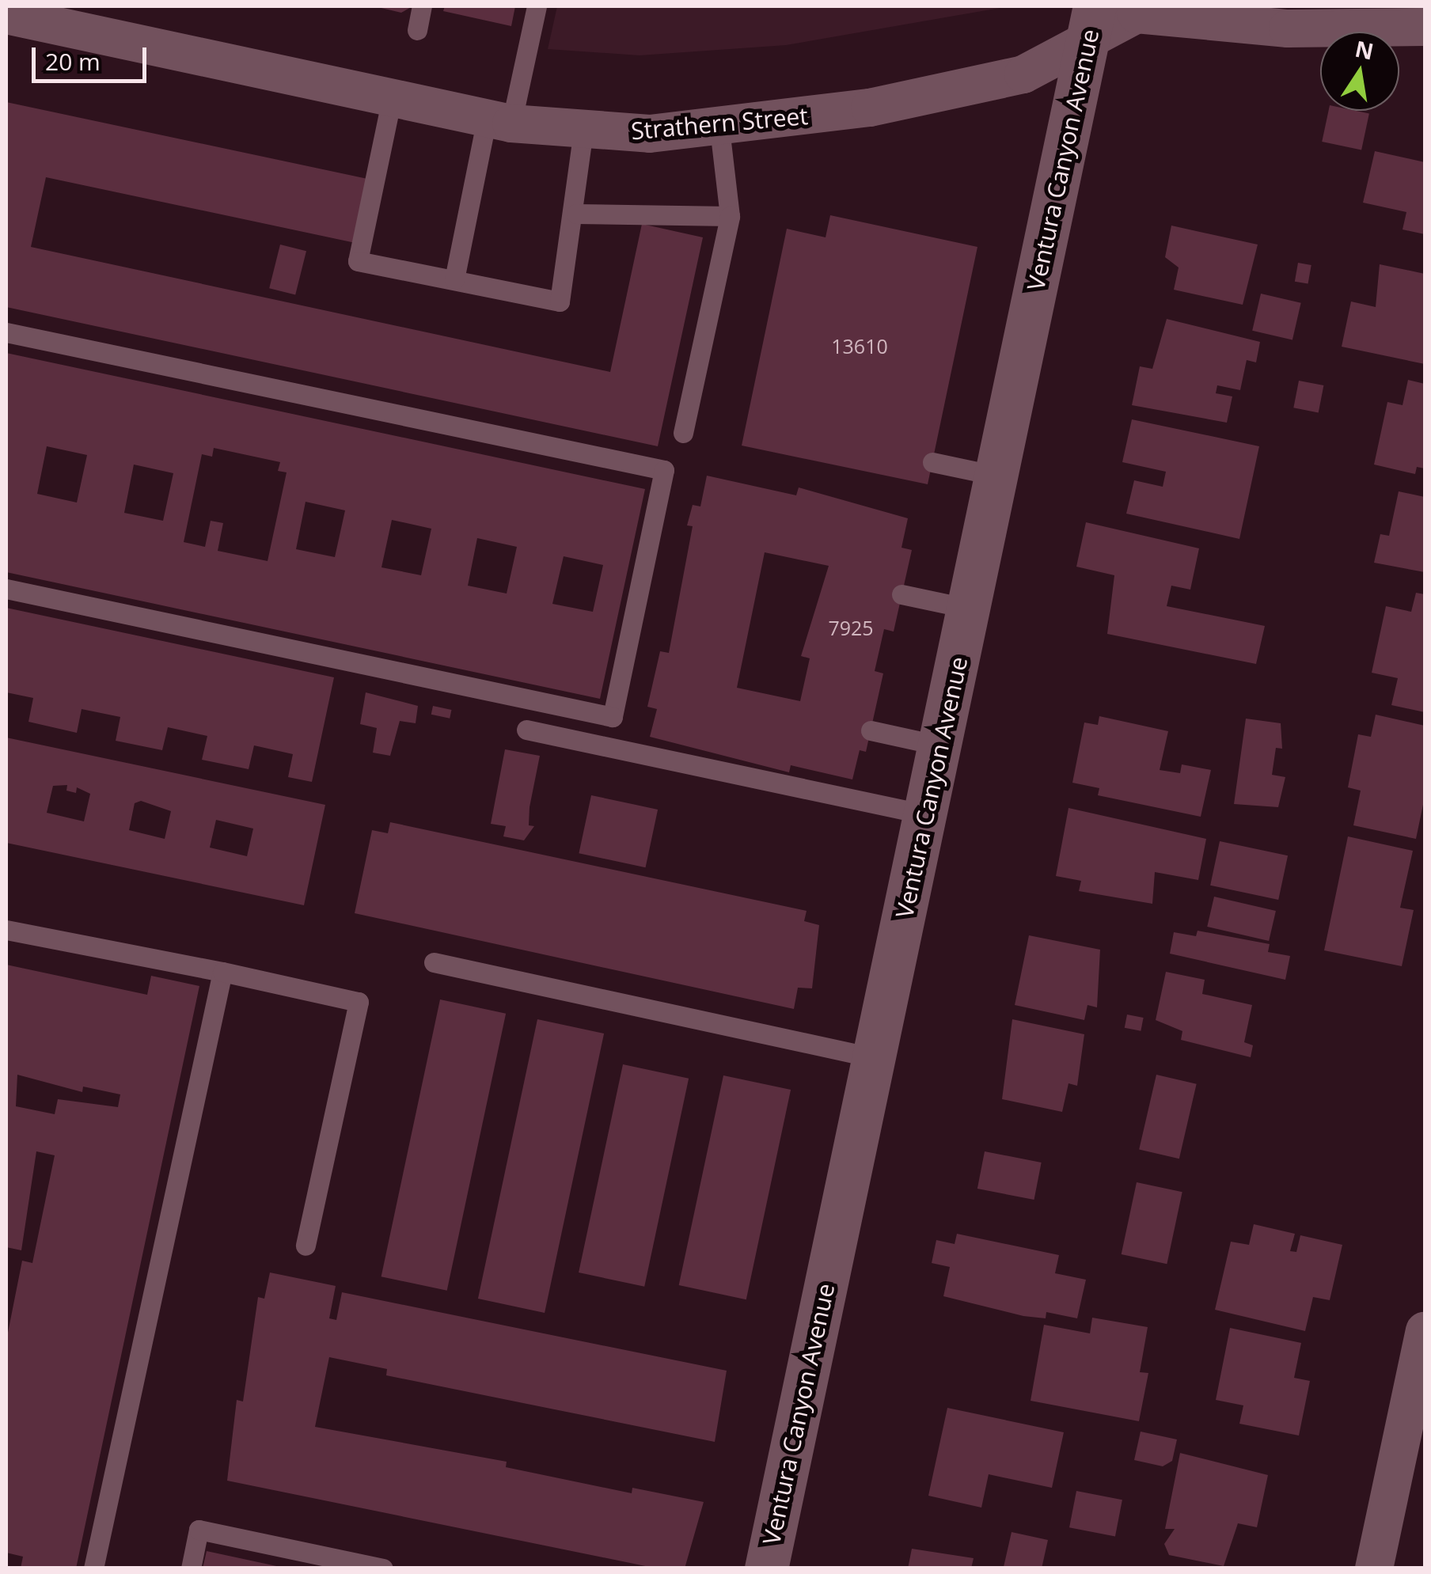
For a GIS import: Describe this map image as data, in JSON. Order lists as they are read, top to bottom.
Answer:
{
  "streets": {
    "street": ["Strathern Street", "Ventura Canyon Avenue"]
  },
  "crossings": [
    ["Strathern Street", "Ventura Canyon Avenue"]
  ],
  "house_numbers": ["13610", "7925"],
  "scale_bar": "20 m",
  "north": "top"
}
